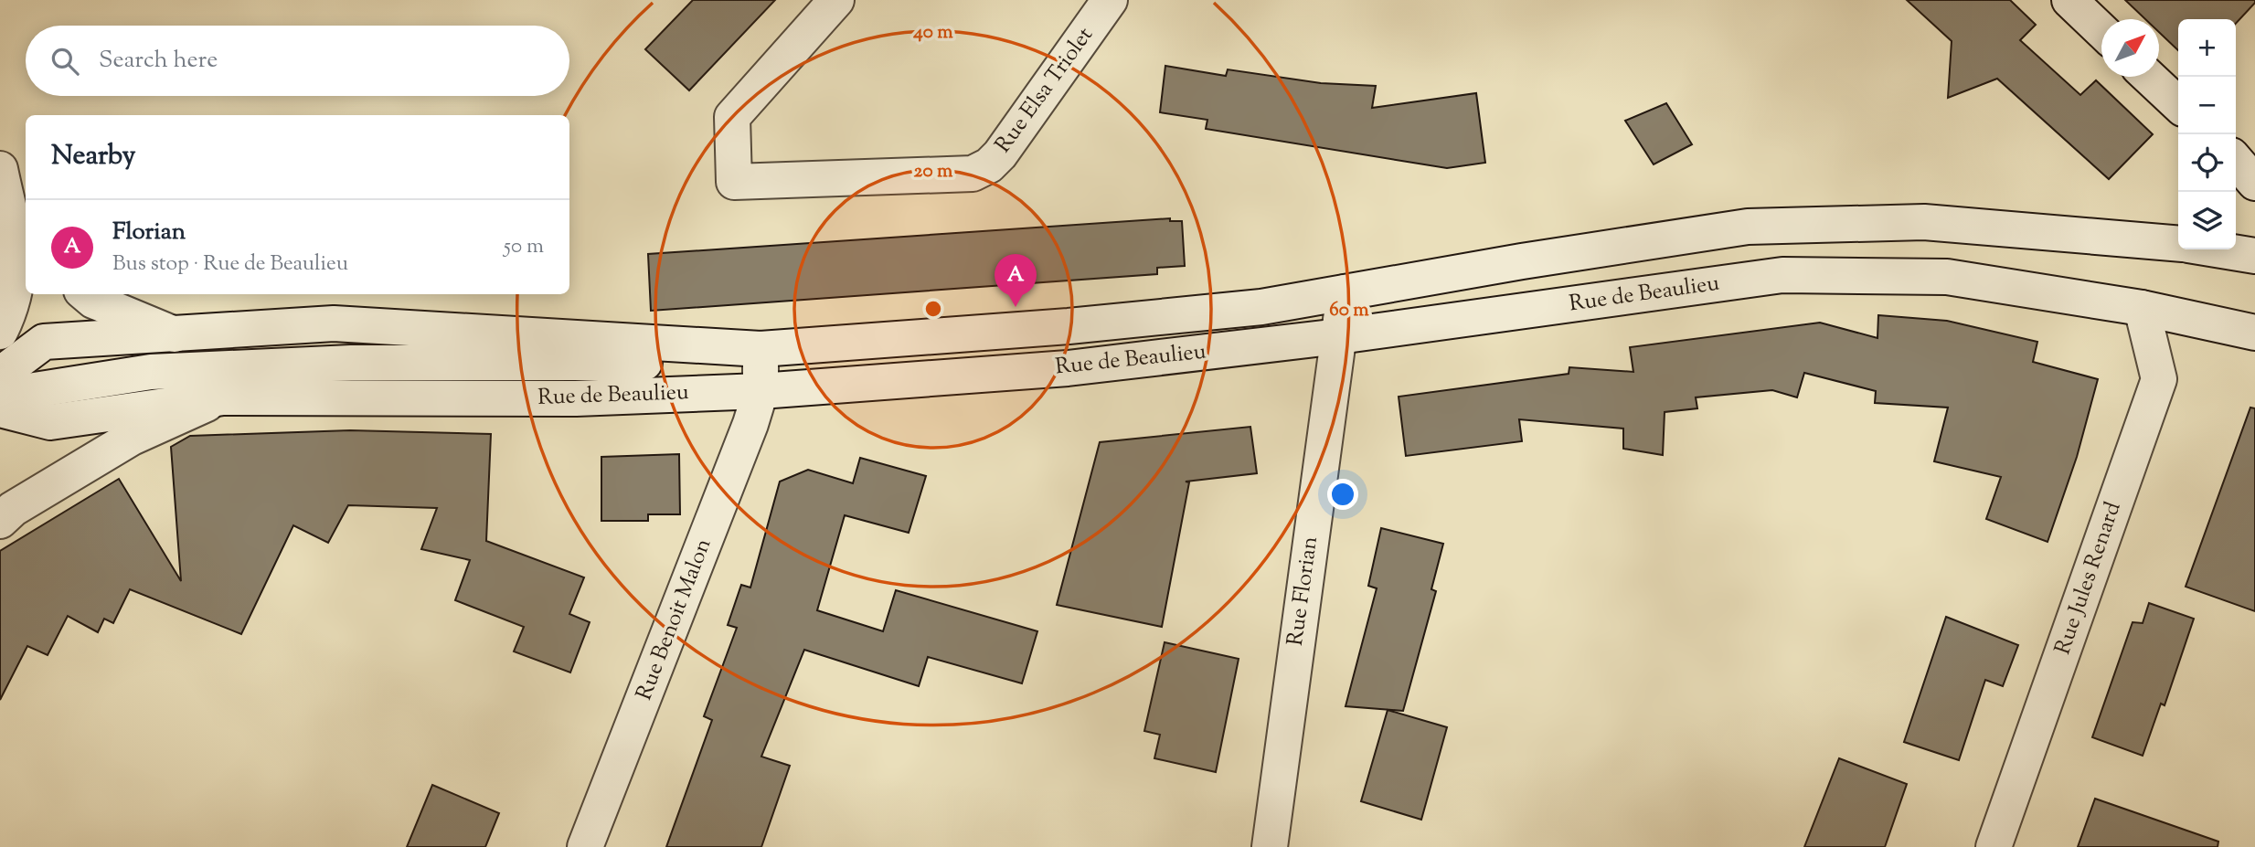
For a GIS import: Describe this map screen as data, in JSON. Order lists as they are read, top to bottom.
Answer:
{
  "streets": {
    "main road": [
      "Rue Elsa Triolet",
      "Rue de Beaulieu",
      "Rue Jules Renard",
      "Rue Florian",
      "Rue Benoit Malon"
    ]
  },
  "crossings": [
    ["Rue de Beaulieu", "Rue Jules Renard"],
    ["Rue de Beaulieu", "Rue Florian"],
    ["Rue de Beaulieu", "Rue Benoit Malon"]
  ],
  "north": "top right",
  "page": {
    "map_buttons": ["+", "−"],
    "search": "Search here",
    "heading": "Nearby",
    "list": [
      {
        "mark": "A",
        "name": "Florian",
        "note": "Bus stop · Rue de Beaulieu",
        "value": "50 m"
      }
    ],
    "pins": "A"
  },
  "rings": ["40 m", "20 m", "60 m"]
}
